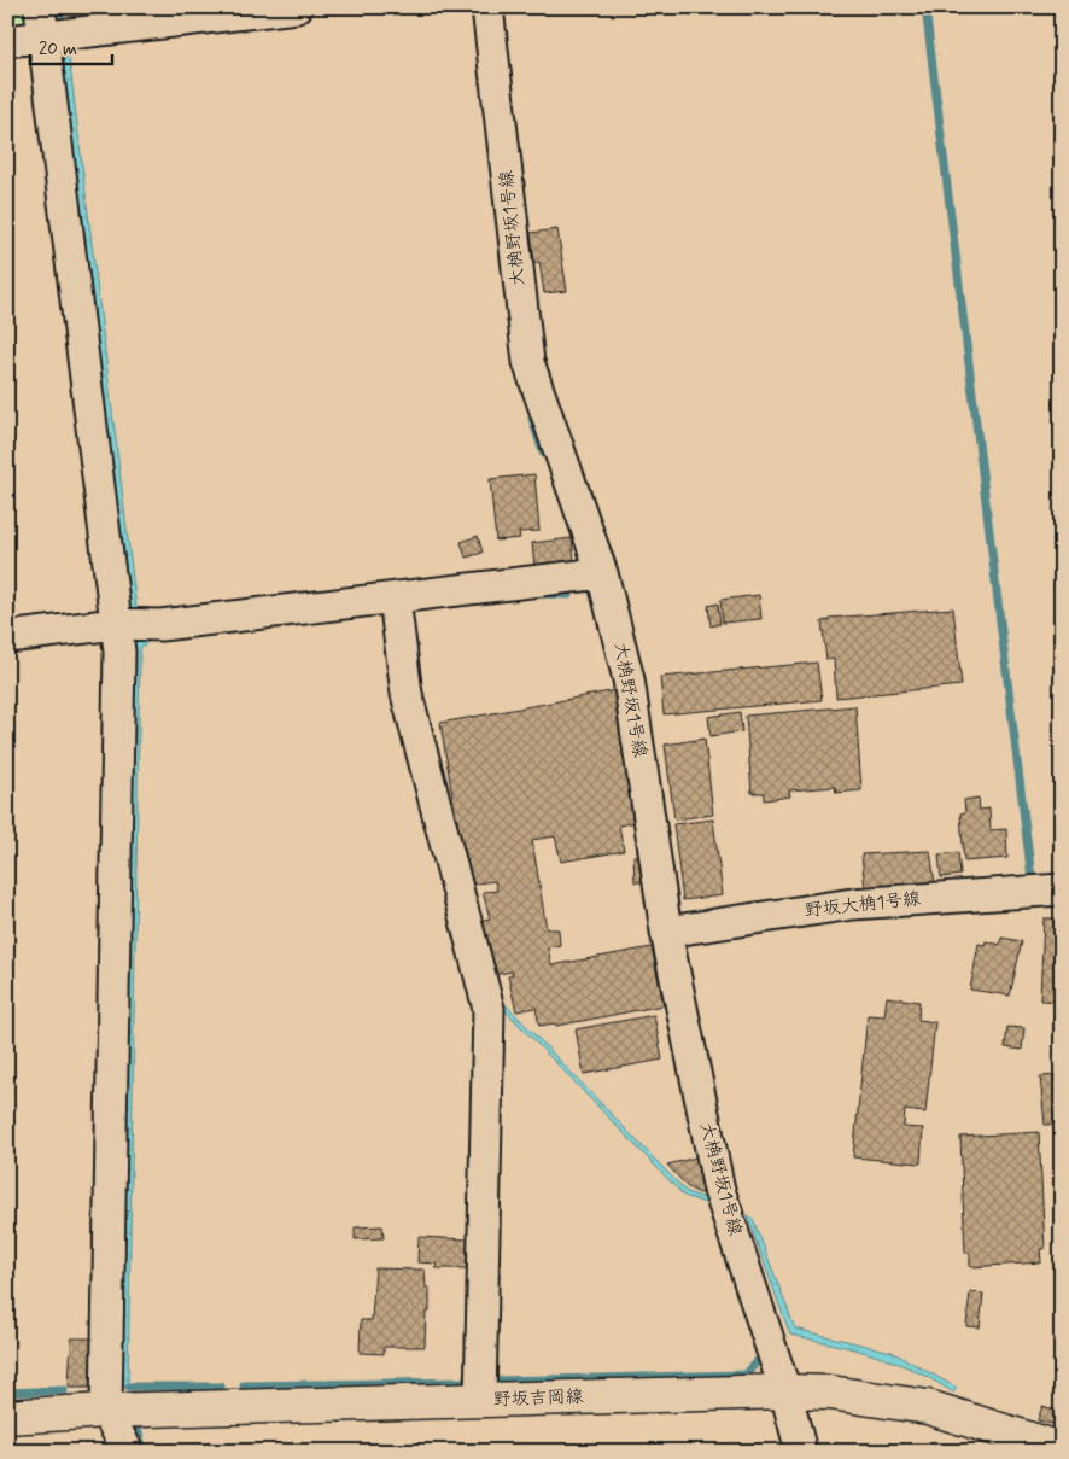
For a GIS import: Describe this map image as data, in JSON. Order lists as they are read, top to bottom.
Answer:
{
  "streets": {
    "street": ["大桷野坂1号線", "野坂大桷1号線", "野坂吉岡線"]
  },
  "crossings": [
    ["大桷野坂1号線", "野坂大桷1号線"],
    ["大桷野坂1号線", "野坂吉岡線"]
  ],
  "scale_bar": "20 m"
}
